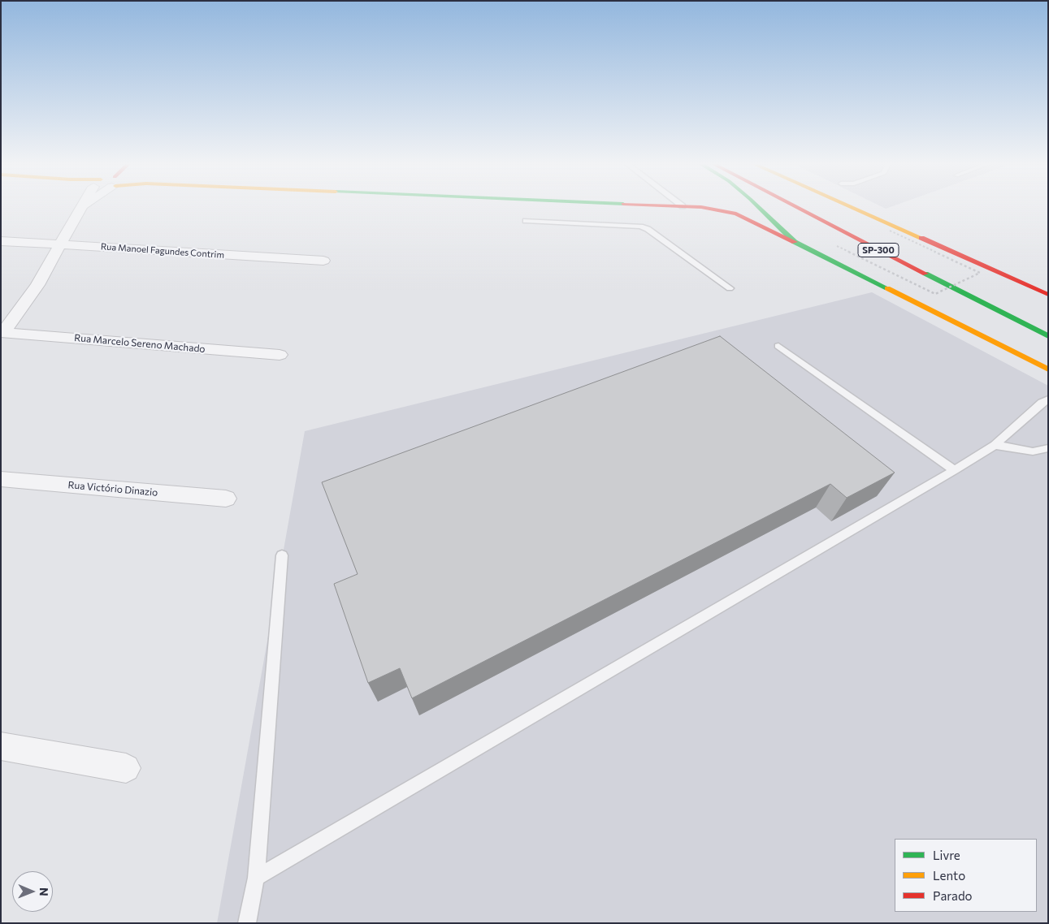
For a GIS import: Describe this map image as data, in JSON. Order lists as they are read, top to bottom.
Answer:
{
  "streets": {
    "main road": ["SP-300"],
    "street": ["Rua Manoel Fagundes Contrim", "Rua Marcelo Sereno Machado", "Rua Victório Dinazio"]
  },
  "legend": ["Livre", "Lento", "Parado"],
  "north": "right"
}
